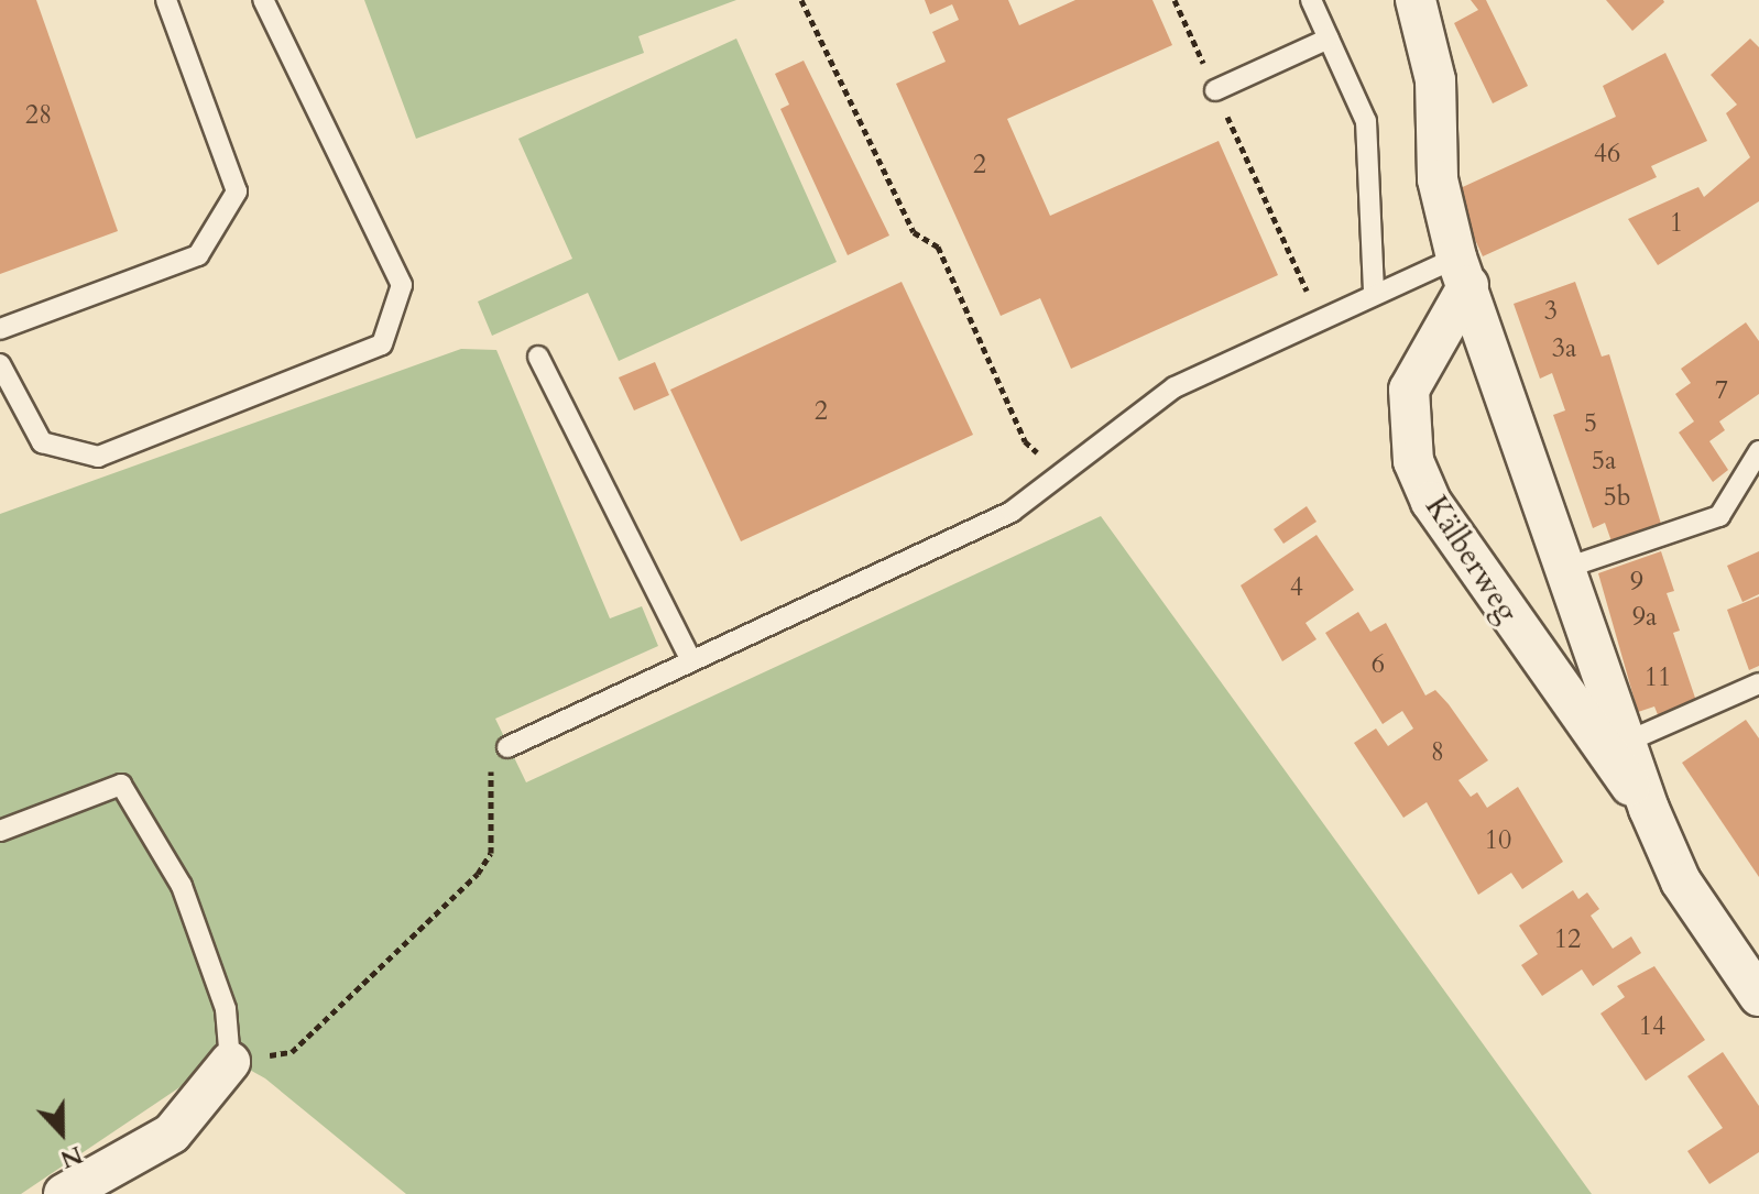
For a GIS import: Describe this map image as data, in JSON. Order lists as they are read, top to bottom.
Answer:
{
  "streets": {
    "street": ["Kälberweg"]
  },
  "house_numbers": [
    "28",
    "46",
    "2",
    "1",
    "3",
    "3a",
    "7",
    "2",
    "5",
    "5a",
    "5b",
    "9",
    "4",
    "9a",
    "6",
    "11",
    "8",
    "10",
    "12",
    "14"
  ],
  "north": "bottom"
}
